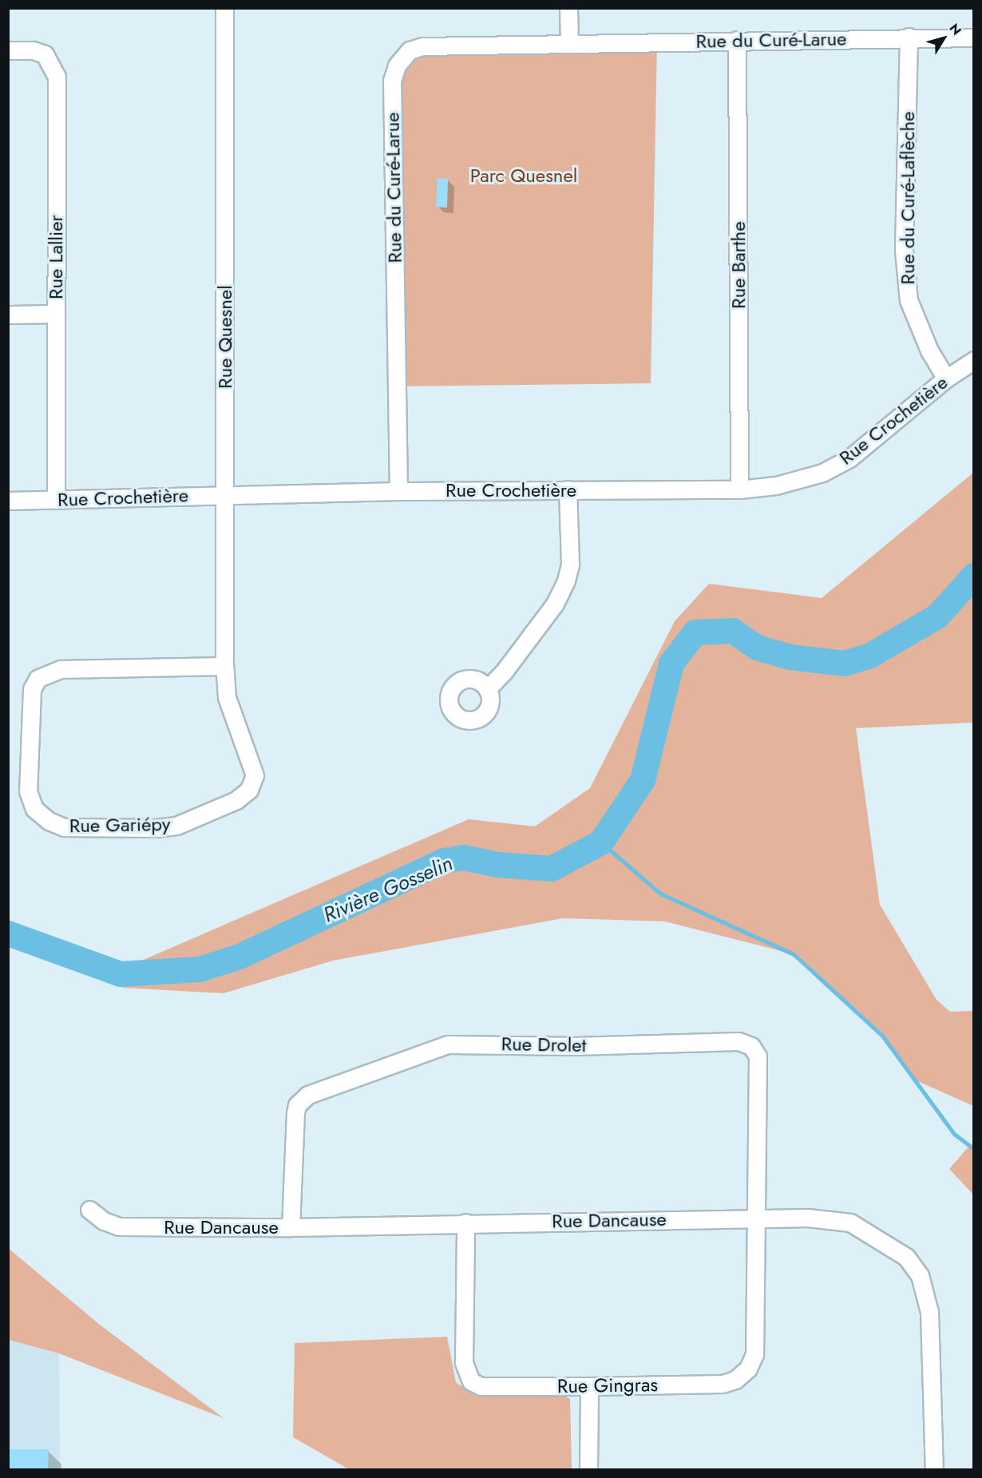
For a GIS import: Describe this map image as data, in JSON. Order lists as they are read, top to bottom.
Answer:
{
  "streets": {
    "street": [
      "Rue du Curé-Larue",
      "Rue du Curé-Laflèche",
      "Rue Lallier",
      "Rue Barthe",
      "Rue Quesnel",
      "Rue Crochetière",
      "Rue Gariépy",
      "Rue Drolet",
      "Rue Dancause",
      "Rue Gingras"
    ]
  },
  "crossings": [
    ["Rue du Curé-Larue", "Rue du Curé-Laflèche"],
    ["Rue du Curé-Larue", "Rue Barthe"],
    ["Rue du Curé-Larue", "Rue Crochetière"],
    ["Rue du Curé-Laflèche", "Rue Crochetière"],
    ["Rue Lallier", "Rue Crochetière"],
    ["Rue Barthe", "Rue Crochetière"],
    ["Rue Quesnel", "Rue Crochetière"],
    ["Rue Quesnel", "Rue Gariépy"],
    ["Rue Drolet", "Rue Dancause"],
    ["Rue Drolet", "Rue Gingras"],
    ["Rue Dancause", "Rue Gingras"]
  ],
  "water": ["Rivière Gosselin"],
  "parks": ["Parc Quesnel"],
  "north": "top right"
}
